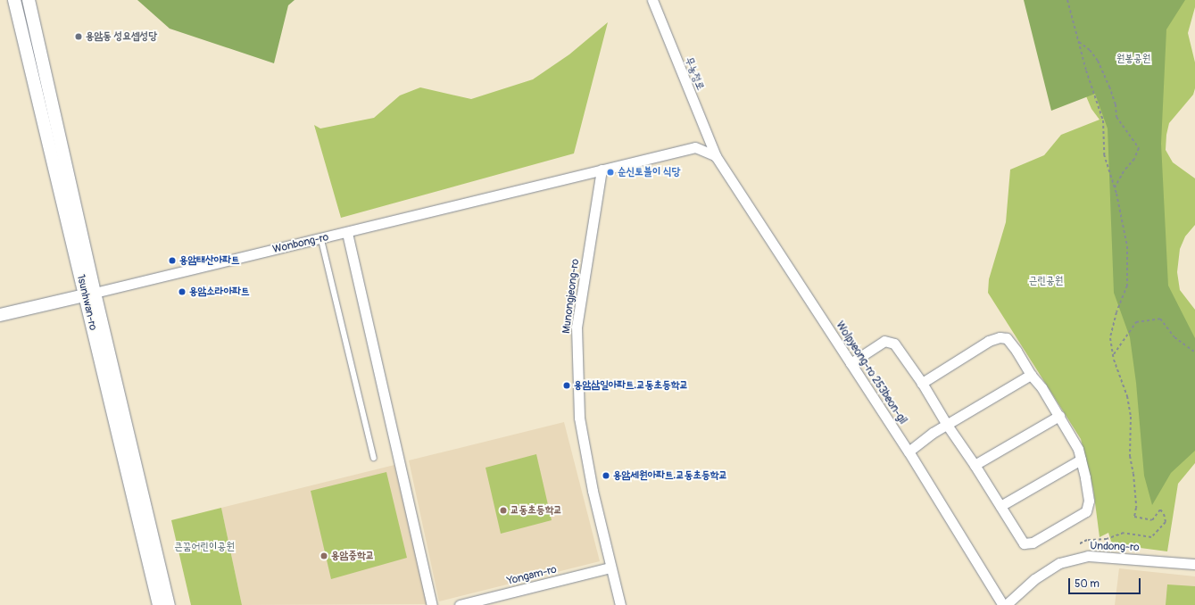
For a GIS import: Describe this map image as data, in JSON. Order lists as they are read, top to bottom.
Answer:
{
  "streets": {
    "street": [
      "무농정로",
      "Wonbong-ro",
      "Munongjeong-ro",
      "1sunhwan-ro",
      "Wolpyeong-ro 253beon-gil",
      "Undong-ro",
      "Yongam-ro"
    ]
  },
  "crossings": [
    ["무농정로", "Wolpyeong-ro 253beon-gil"],
    ["Wonbong-ro", "Munongjeong-ro"],
    ["Wonbong-ro", "1sunhwan-ro"],
    ["Munongjeong-ro", "Yongam-ro"],
    ["Wolpyeong-ro 253beon-gil", "Undong-ro"]
  ],
  "parks": ["원봉공원", "근린공원", "큰꿈어린이공원"],
  "places": [
    "용암동 성요셉성당",
    "순신토불이 식당",
    "용암태산아파트",
    "용암소라아파트",
    "용암삼일아파트.교동초등학교",
    "용암세원아파트.교동초등학교",
    "교동초등학교",
    "용암중학교"
  ],
  "scale_bar": "50 m"
}
